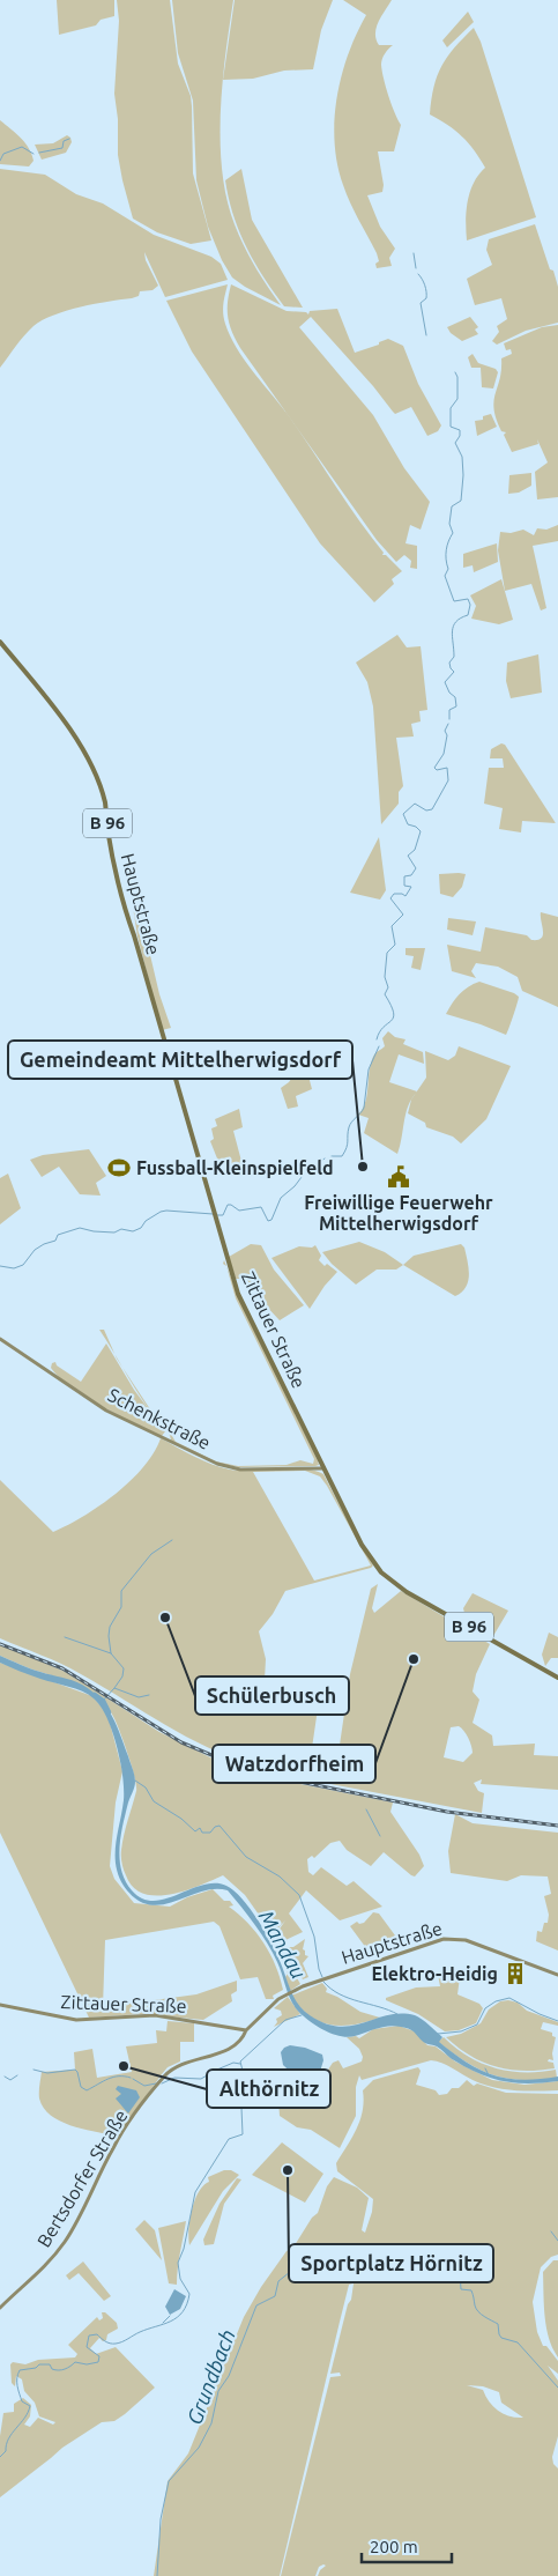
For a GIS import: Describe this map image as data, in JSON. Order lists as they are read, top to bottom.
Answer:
{
  "streets": {
    "main road": [
      "B 96",
      "Hauptstraße",
      "Zittauer Straße",
      "Schenkstraße",
      "Bertsdorfer Straße"
    ]
  },
  "crossings": [
    ["B 96", "Zittauer Straße"],
    ["B 96", "Schenkstraße"],
    ["Hauptstraße", "Zittauer Straße"],
    ["Hauptstraße", "Bertsdorfer Straße"],
    ["Zittauer Straße", "Schenkstraße"],
    ["Zittauer Straße", "Bertsdorfer Straße"]
  ],
  "water": ["Mandau", "Grundbach"],
  "places": {
    "other": [
      "Gemeindeamt Mittelherwigsdorf",
      "Schülerbusch",
      "Watzdorfheim",
      "Althörnitz",
      "Sportplatz Hörnitz"
    ],
    "sports": ["Fussball-Kleinspielfeld"],
    "public building": ["Freiwillige Feuerwehr Mittelherwigsdorf"],
    "building": ["Elektro-Heidig"]
  },
  "scale_bar": "200 m"
}
